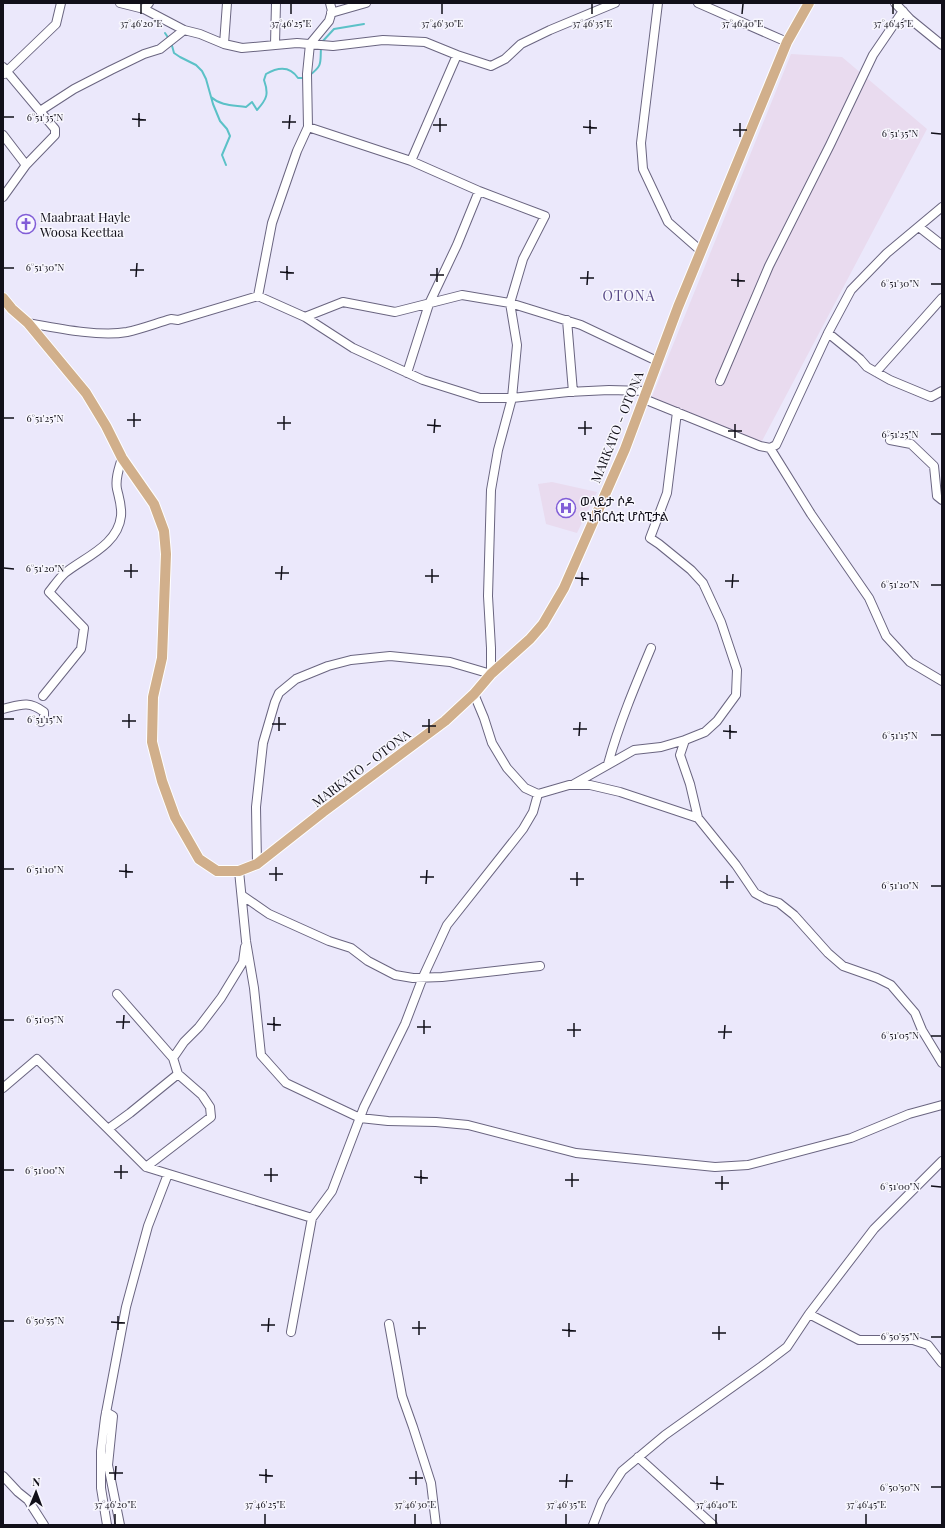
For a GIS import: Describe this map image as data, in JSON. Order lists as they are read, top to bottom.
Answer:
{
  "streets": {
    "main road": ["MARKATO - OTONA"]
  },
  "districts": ["OTONA"],
  "places": {
    "church": ["Maabraat Hayle Woosa Keettaa"],
    "hospital": ["ወላይታ ሶዶ ዩኒቨርሲቲ ሆስፒታል"]
  },
  "north": "top",
  "coordinates": [
    "37°46'20\"E",
    "37°46'25\"E",
    "37°46'30\"E",
    "37°46'35\"E",
    "37°46'40\"E",
    "37°46'45\"E",
    "6°51'35\"N",
    "6°51'30\"N",
    "6°51'25\"N",
    "6°51'20\"N",
    "6°51'15\"N",
    "6°51'10\"N",
    "6°51'05\"N",
    "6°51'00\"N",
    "6°50'55\"N",
    "6°50'50\"N"
  ]
}
